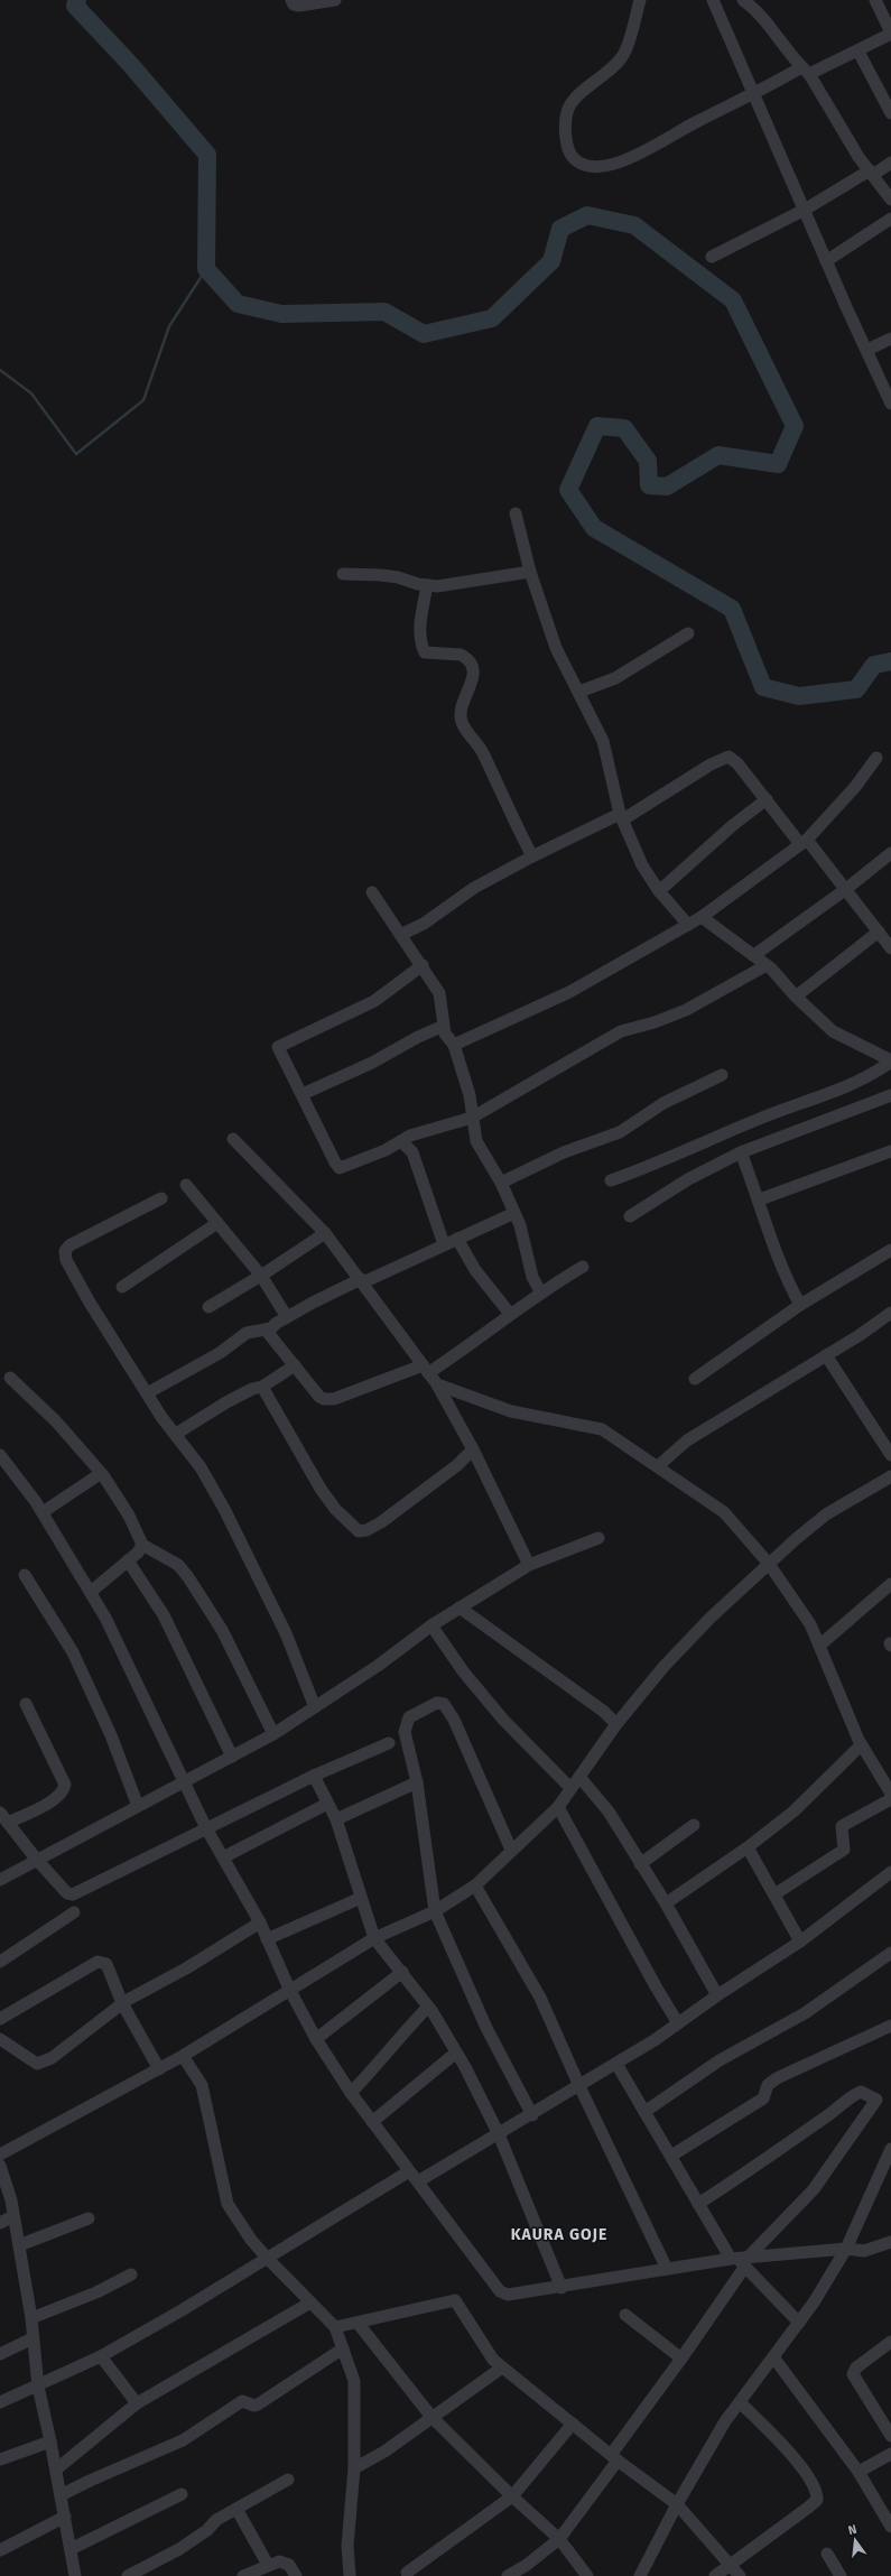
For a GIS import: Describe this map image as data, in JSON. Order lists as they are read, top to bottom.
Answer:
{
  "districts": ["KAURA GOJE"],
  "north": "top"
}
